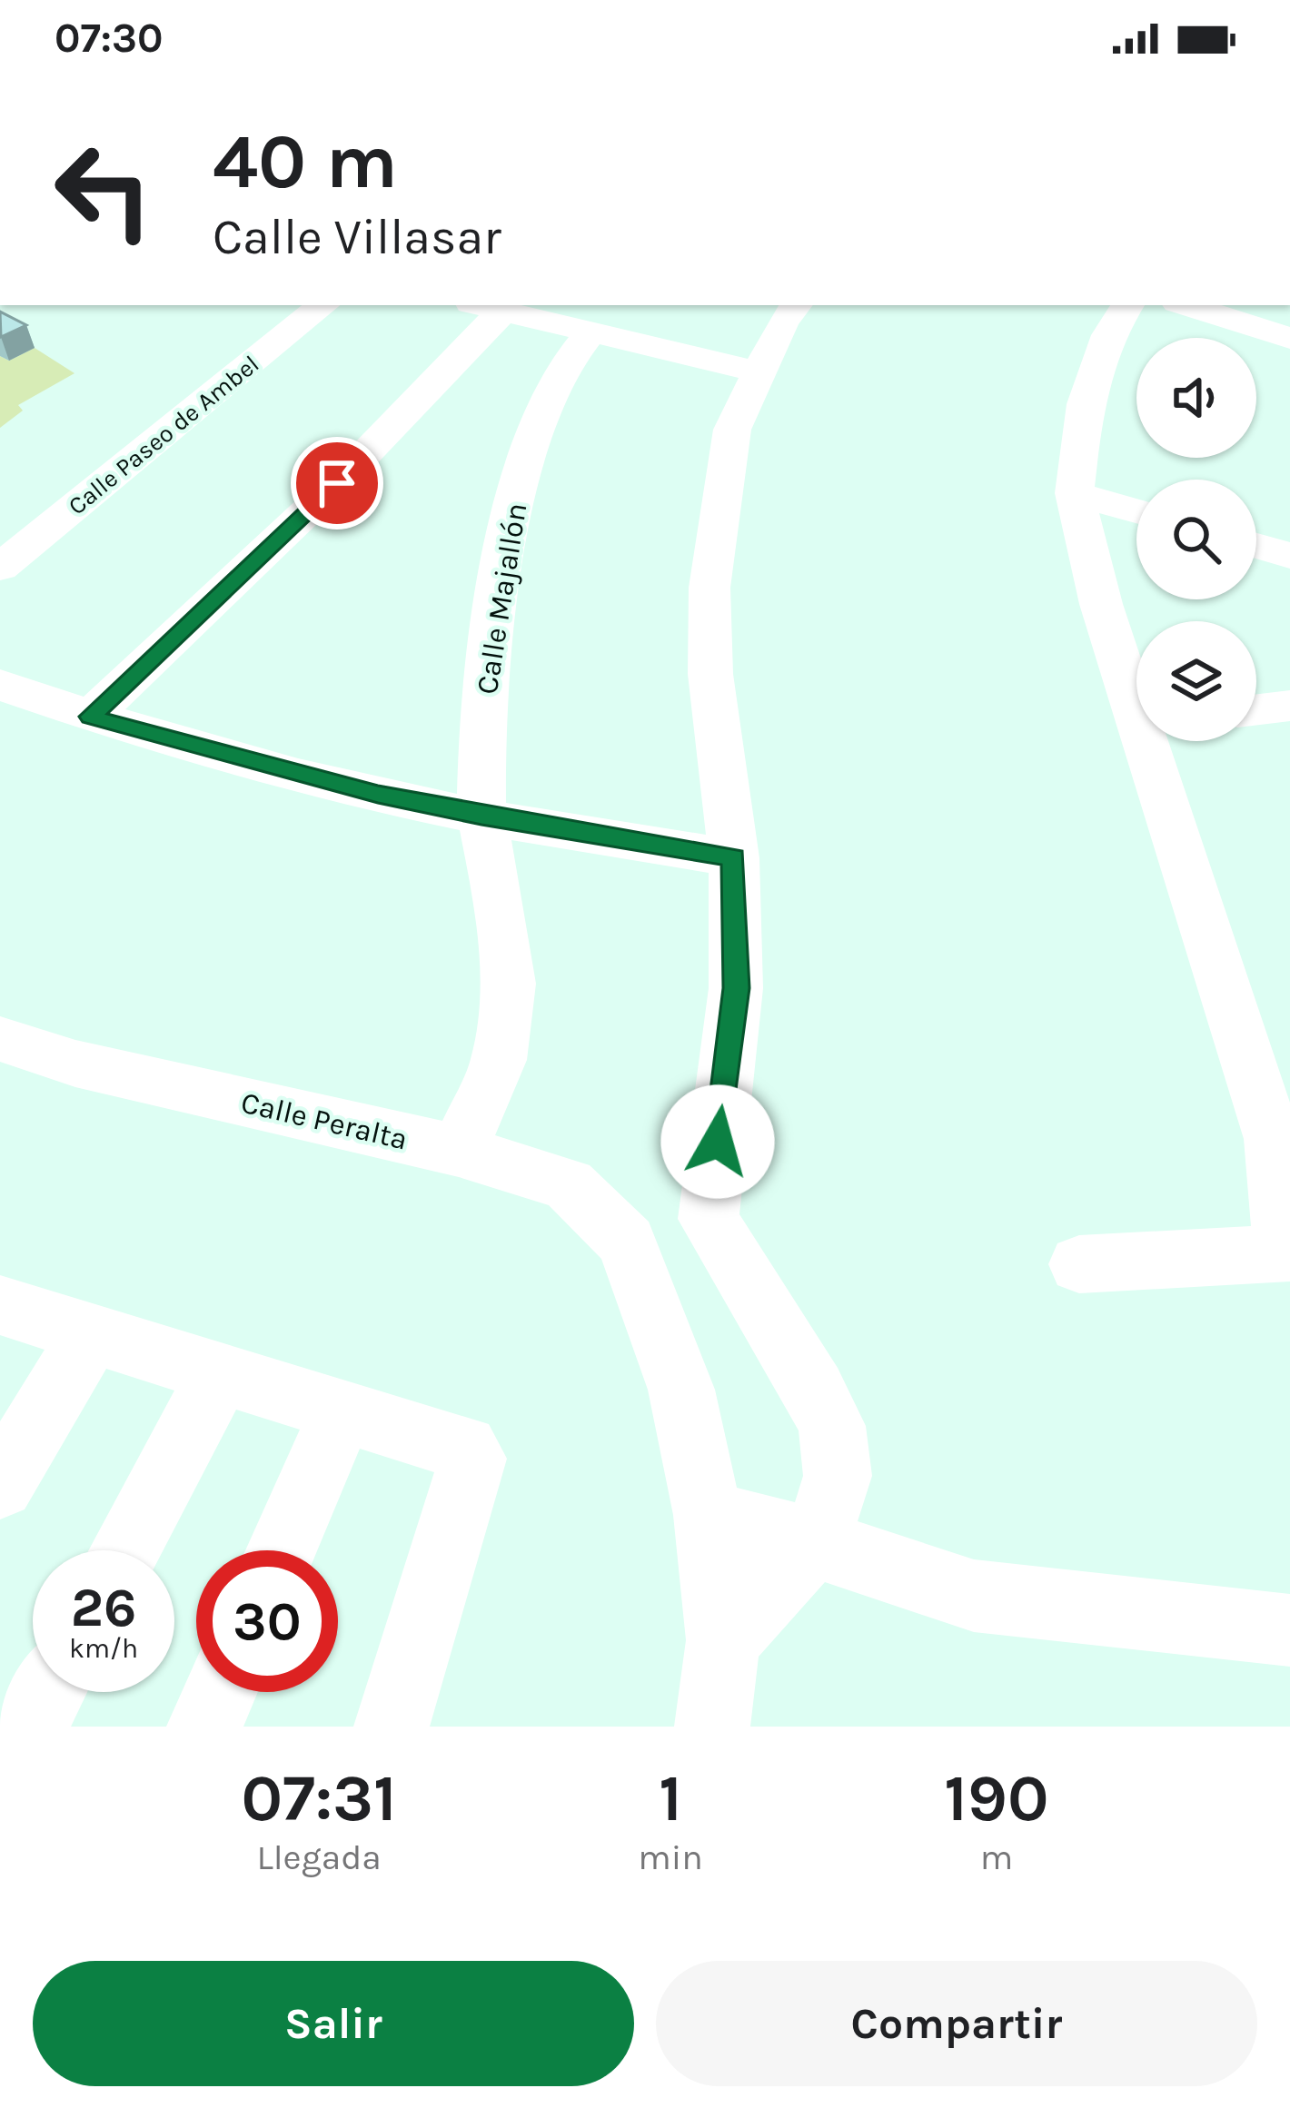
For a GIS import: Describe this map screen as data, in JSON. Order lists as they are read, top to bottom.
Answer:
{
  "streets": {
    "street": ["Calle Paseo de Ambel", "Calle Majallón", "Calle Peralta"]
  },
  "crossings": [
    ["Calle Majallón", "Calle Peralta"]
  ],
  "page": {
    "status": "07:30",
    "turn": ["40 m", "Calle Villasar"],
    "speed": "26 km/h",
    "limit": "30",
    "eta": [
      "07:31",
      "Llegada",
      "1",
      "min",
      "190",
      "m"
    ],
    "buttons": ["Salir", "Compartir"]
  }
}
